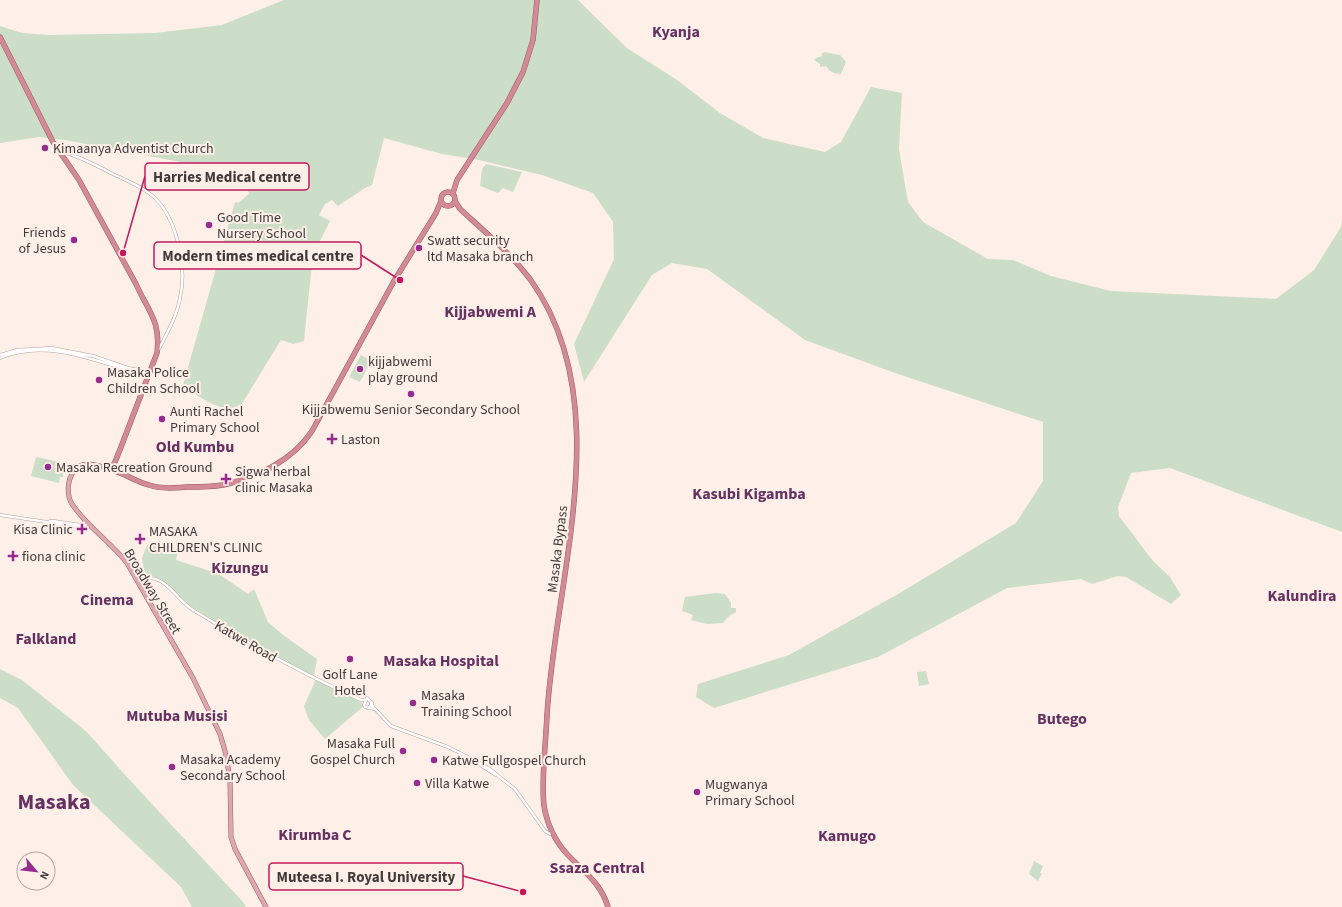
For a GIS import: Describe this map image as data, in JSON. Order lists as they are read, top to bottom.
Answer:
{
  "streets": {
    "highway": ["Masaka Bypass"],
    "main road": ["Broadway Street"],
    "street": ["Katwe Road"]
  },
  "crossings": [
    ["Broadway Street", "Katwe Road"]
  ],
  "districts": [
    "Kyanja",
    "Kijjabwemi A",
    "Old Kumbu",
    "Kasubi Kigamba",
    "Kizungu",
    "Kalundira",
    "Cinema",
    "Falkland",
    "Masaka Hospital",
    "Mutuba Musisi",
    "Butego",
    "Masaka",
    "Kirumba C",
    "Kamugo",
    "Ssaza Central"
  ],
  "places": {
    "other": [
      "Kimaanya Adventist Church",
      "Good Time Nursery School",
      "Friends of Jesus",
      "Swatt security ltd Masaka branch",
      "Harries Medical centre",
      "Modern times medical centre",
      "kijjabwemi play ground",
      "Masaka Police Children School",
      "Kijjabwemu Senior Secondary School",
      "Aunti Rachel Primary School",
      "Masaka Recreation Ground",
      "Golf Lane Hotel",
      "Masaka Training School",
      "Masaka Full Gospel Church",
      "Katwe Fullgospel Church",
      "Masaka Academy Secondary School",
      "Villa Katwe",
      "Mugwanya Primary School",
      "Muteesa I. Royal University"
    ],
    "health": [
      "Laston",
      "Sigwa herbal clinic Masaka",
      "Kisa Clinic",
      "MASAKA CHILDREN'S CLINIC",
      "fiona clinic"
    ]
  },
  "north": "bottom right"
}
